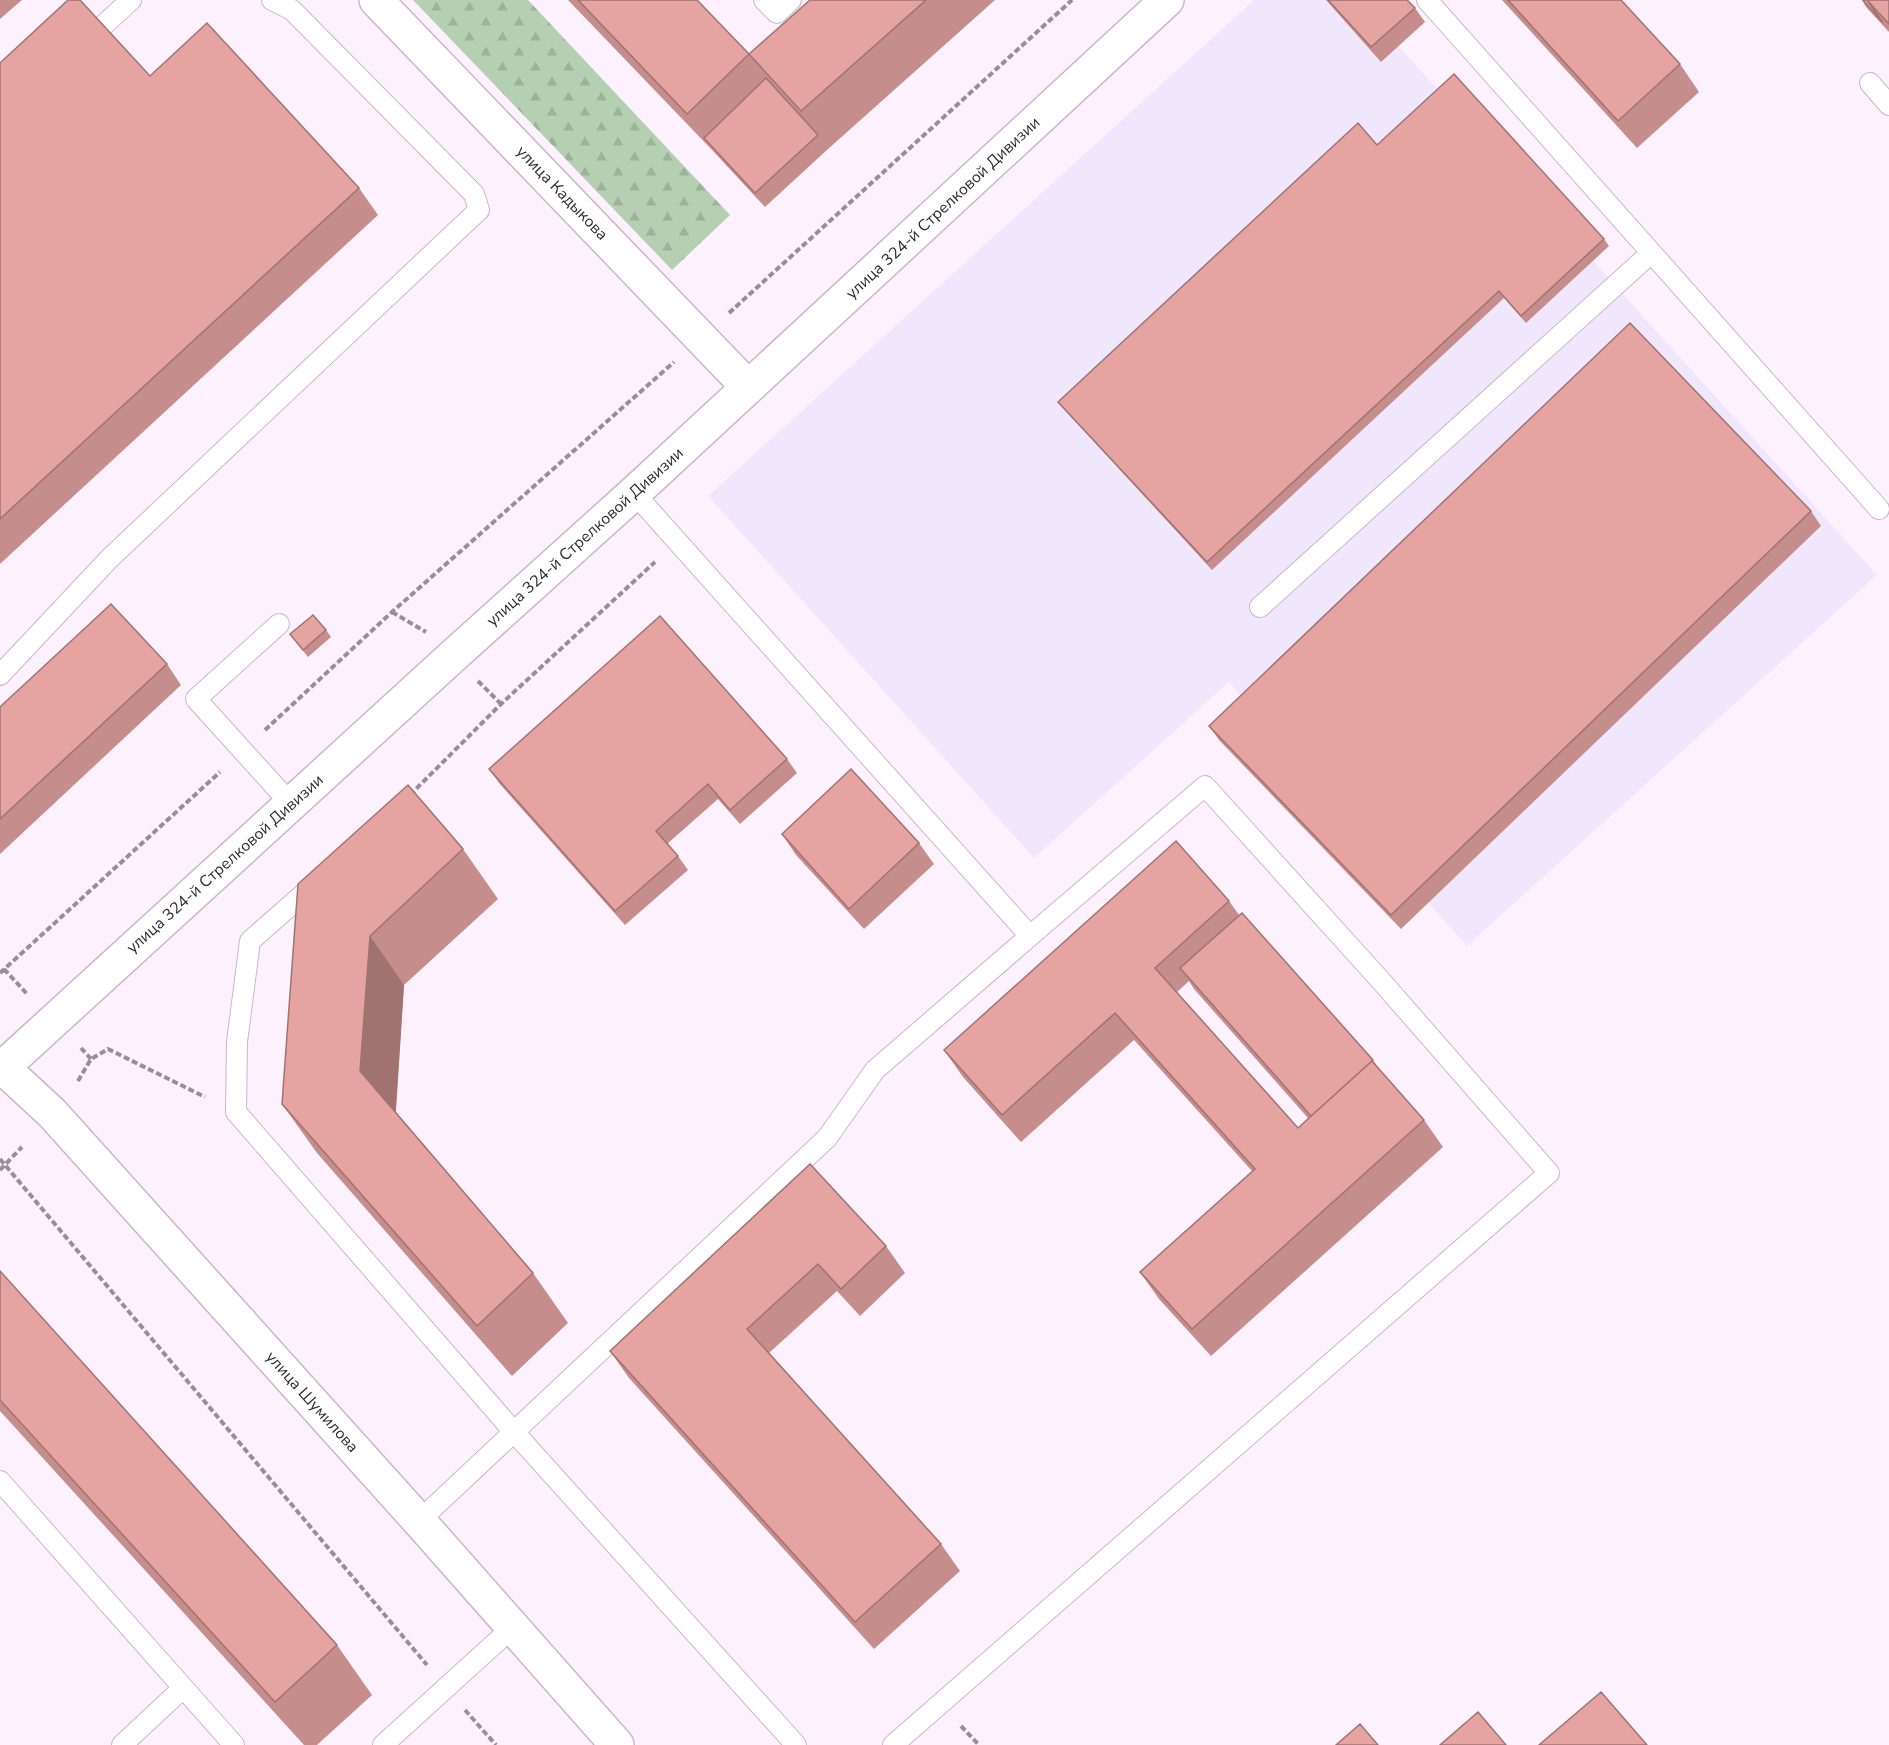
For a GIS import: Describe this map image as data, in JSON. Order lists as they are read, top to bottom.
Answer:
{
  "streets": {
    "street": ["улица Кадыкова", "улица 324-й Стрелковой Дивизии", "улица Шумилова"]
  },
  "crossings": [
    ["улица Кадыкова", "улица 324-й Стрелковой Дивизии"],
    ["улица 324-й Стрелковой Дивизии", "улица Шумилова"]
  ]
}
